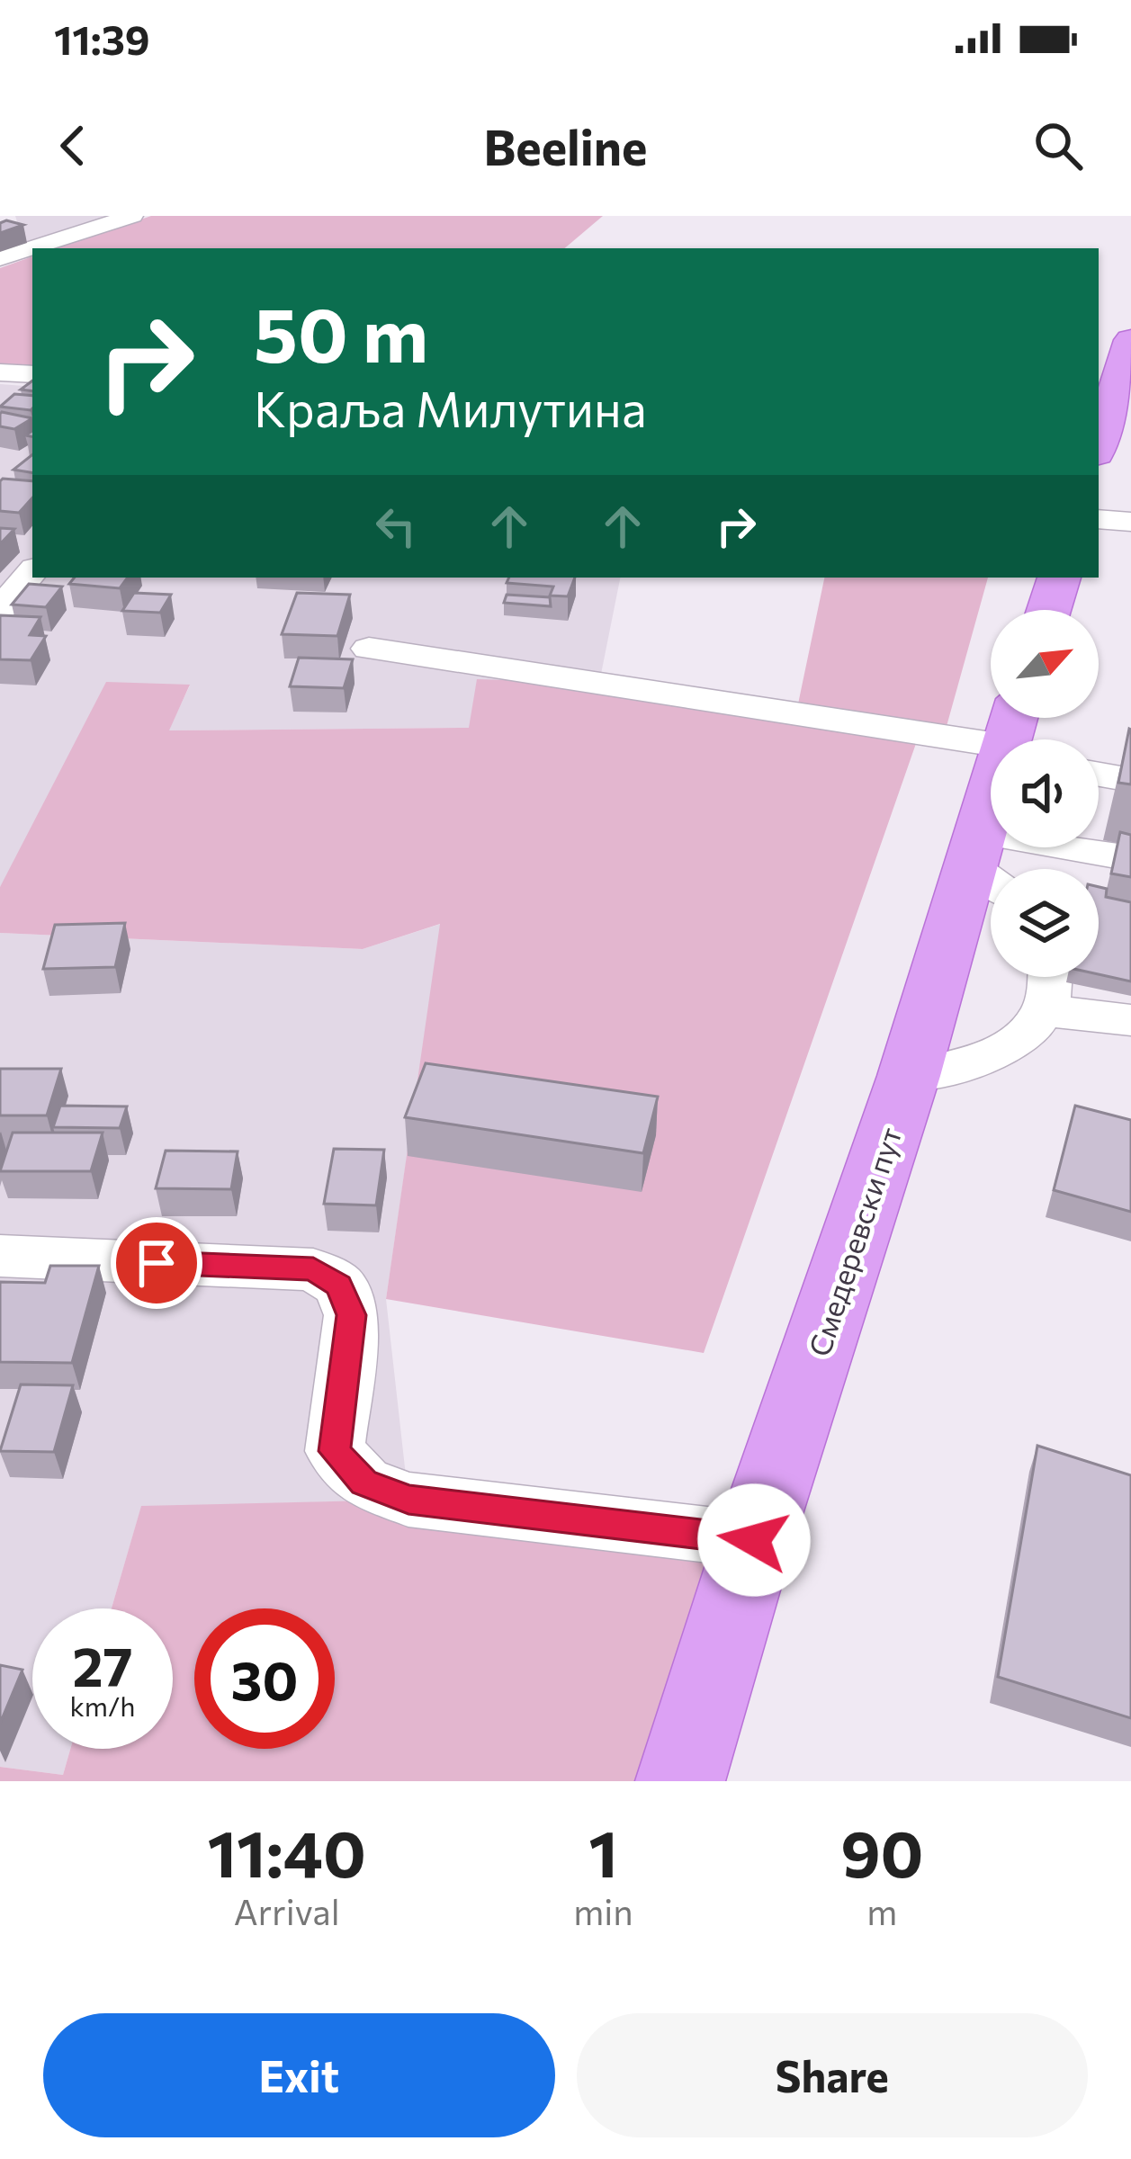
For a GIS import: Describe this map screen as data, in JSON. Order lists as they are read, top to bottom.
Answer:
{
  "streets": {
    "main road": ["Смедеревски пут"]
  },
  "north": "top right",
  "page": {
    "status": "11:39",
    "header": "Beeline",
    "turn": ["50 m", "Краља Милутина"],
    "speed": "27 km/h",
    "limit": "30",
    "eta": [
      "11:40",
      "Arrival",
      "1",
      "min",
      "90",
      "m"
    ],
    "buttons": ["Exit", "Share"]
  }
}
